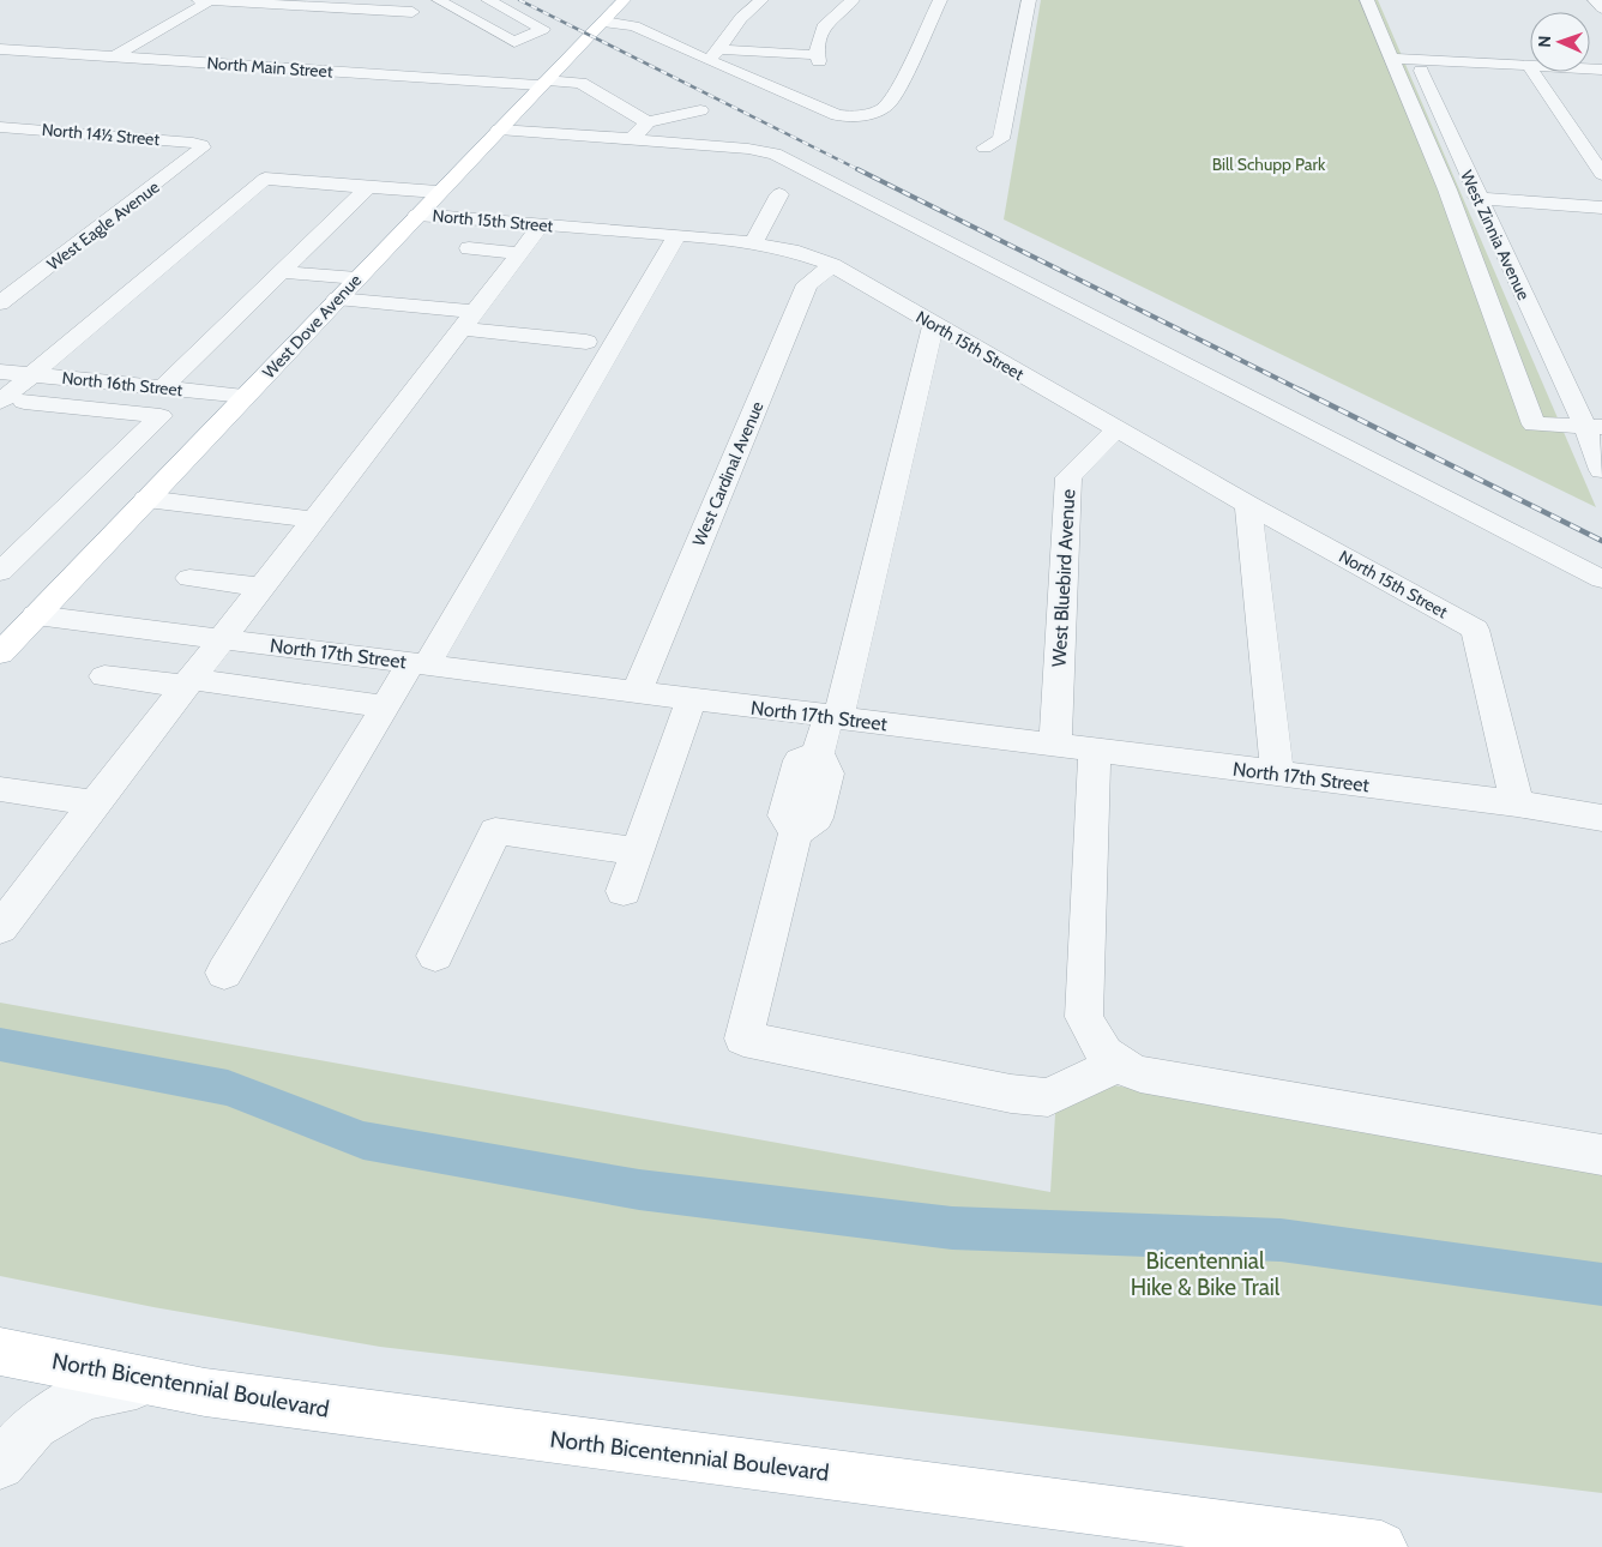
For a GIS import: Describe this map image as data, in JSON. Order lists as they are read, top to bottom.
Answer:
{
  "streets": {
    "main road": ["West Dove Avenue", "North Bicentennial Boulevard"],
    "street": [
      "North Main Street",
      "North 14½ Street",
      "North 15th Street",
      "West Eagle Avenue",
      "West Zinnia Avenue",
      "North 16th Street",
      "West Cardinal Avenue",
      "West Bluebird Avenue",
      "North 17th Street"
    ]
  },
  "crossings": [
    ["North Main Street", "West Dove Avenue"],
    ["North 14½ Street", "West Eagle Avenue"],
    ["North 15th Street", "West Dove Avenue"],
    ["North 15th Street", "West Cardinal Avenue"],
    ["North 15th Street", "West Bluebird Avenue"],
    ["North 15th Street", "North 17th Street"],
    ["West Dove Avenue", "North 16th Street"],
    ["West Dove Avenue", "North 17th Street"],
    ["West Cardinal Avenue", "North 17th Street"],
    ["West Bluebird Avenue", "North 17th Street"]
  ],
  "parks": ["Bill Schupp Park", "Bicentennial Hike & Bike Trail"],
  "north": "left"
}
